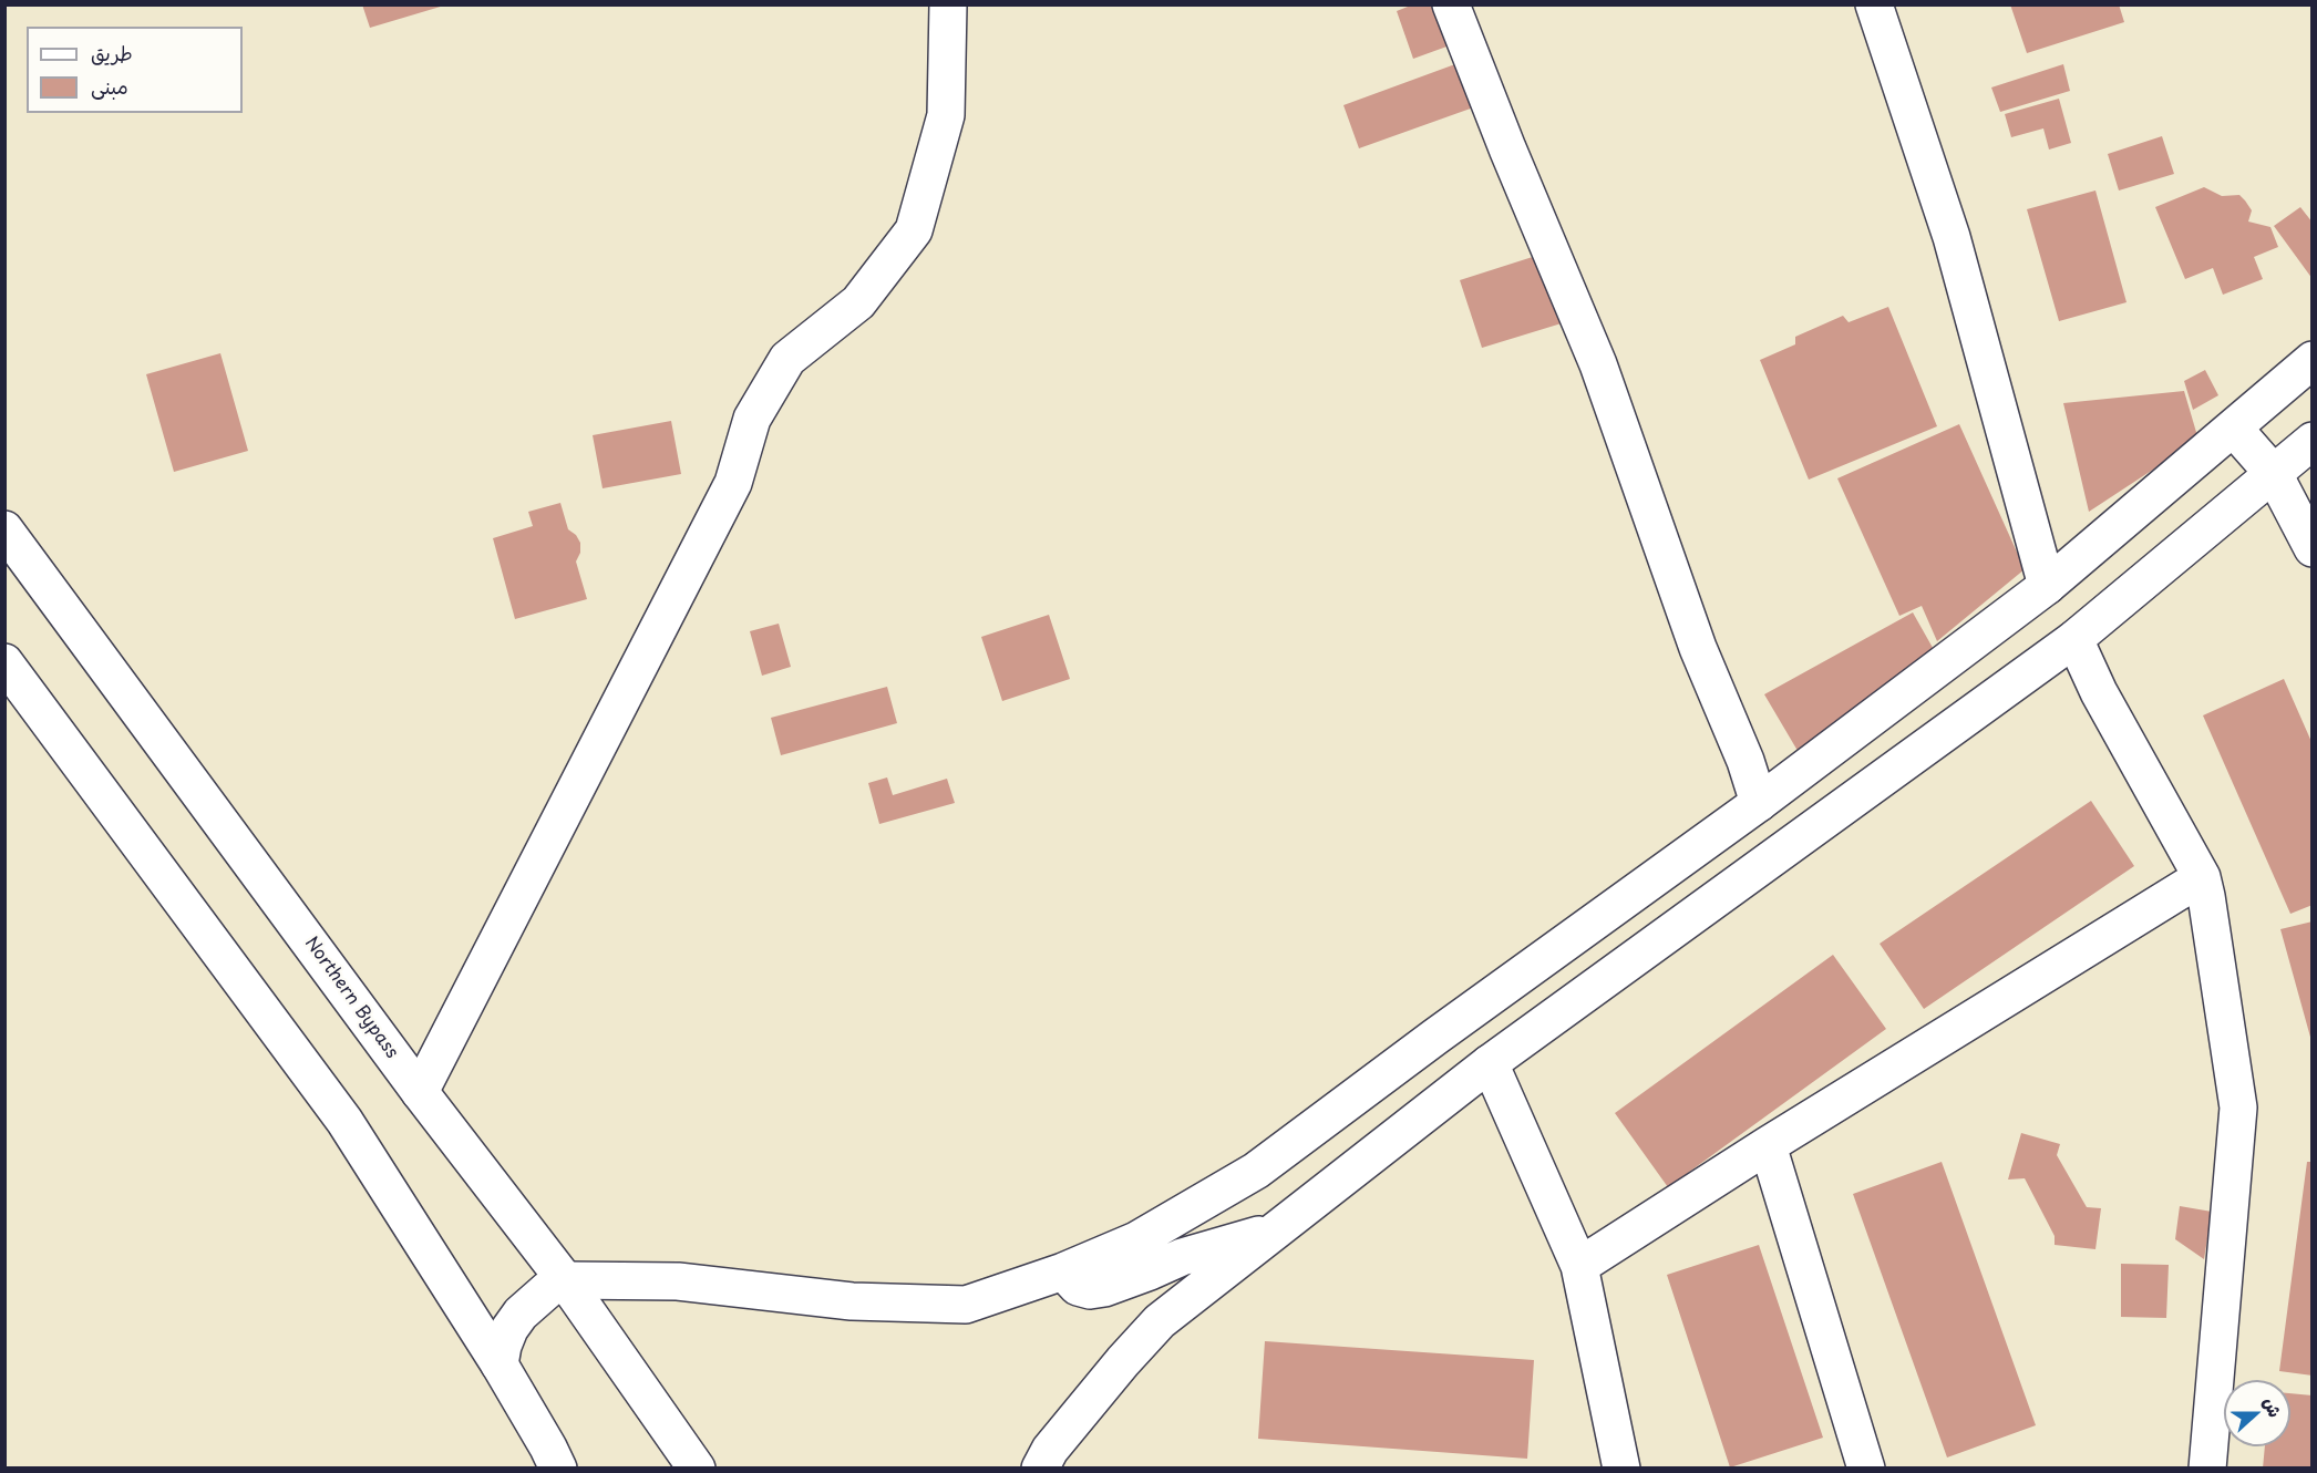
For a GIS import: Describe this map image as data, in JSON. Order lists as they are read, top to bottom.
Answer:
{
  "streets": {
    "main road": ["Northern Bypass"]
  },
  "legend": ["طريق", "مبنى"],
  "north": "right"
}
